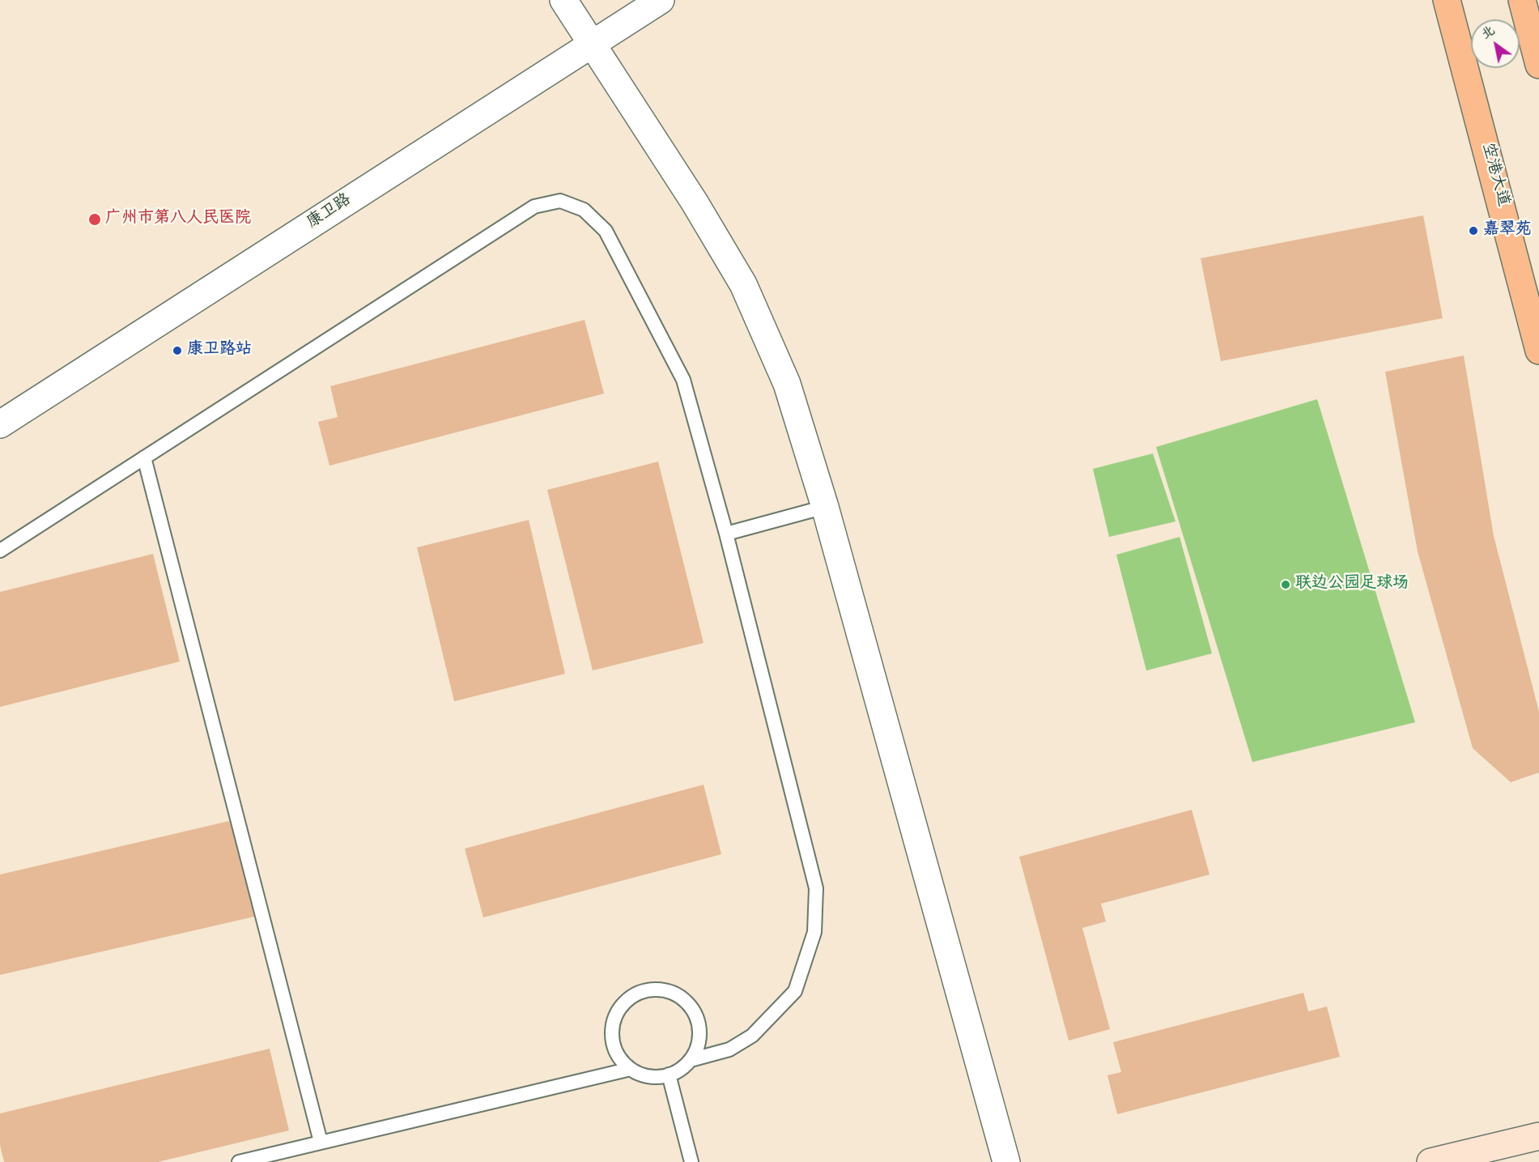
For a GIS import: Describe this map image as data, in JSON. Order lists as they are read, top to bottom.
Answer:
{
  "streets": {
    "main road": ["空港大道"],
    "street": ["康卫路"]
  },
  "places": [
    "广州市第八人民医院",
    "嘉翠苑",
    "康卫路站",
    "联边公园足球场"
  ],
  "north": "top left"
}
